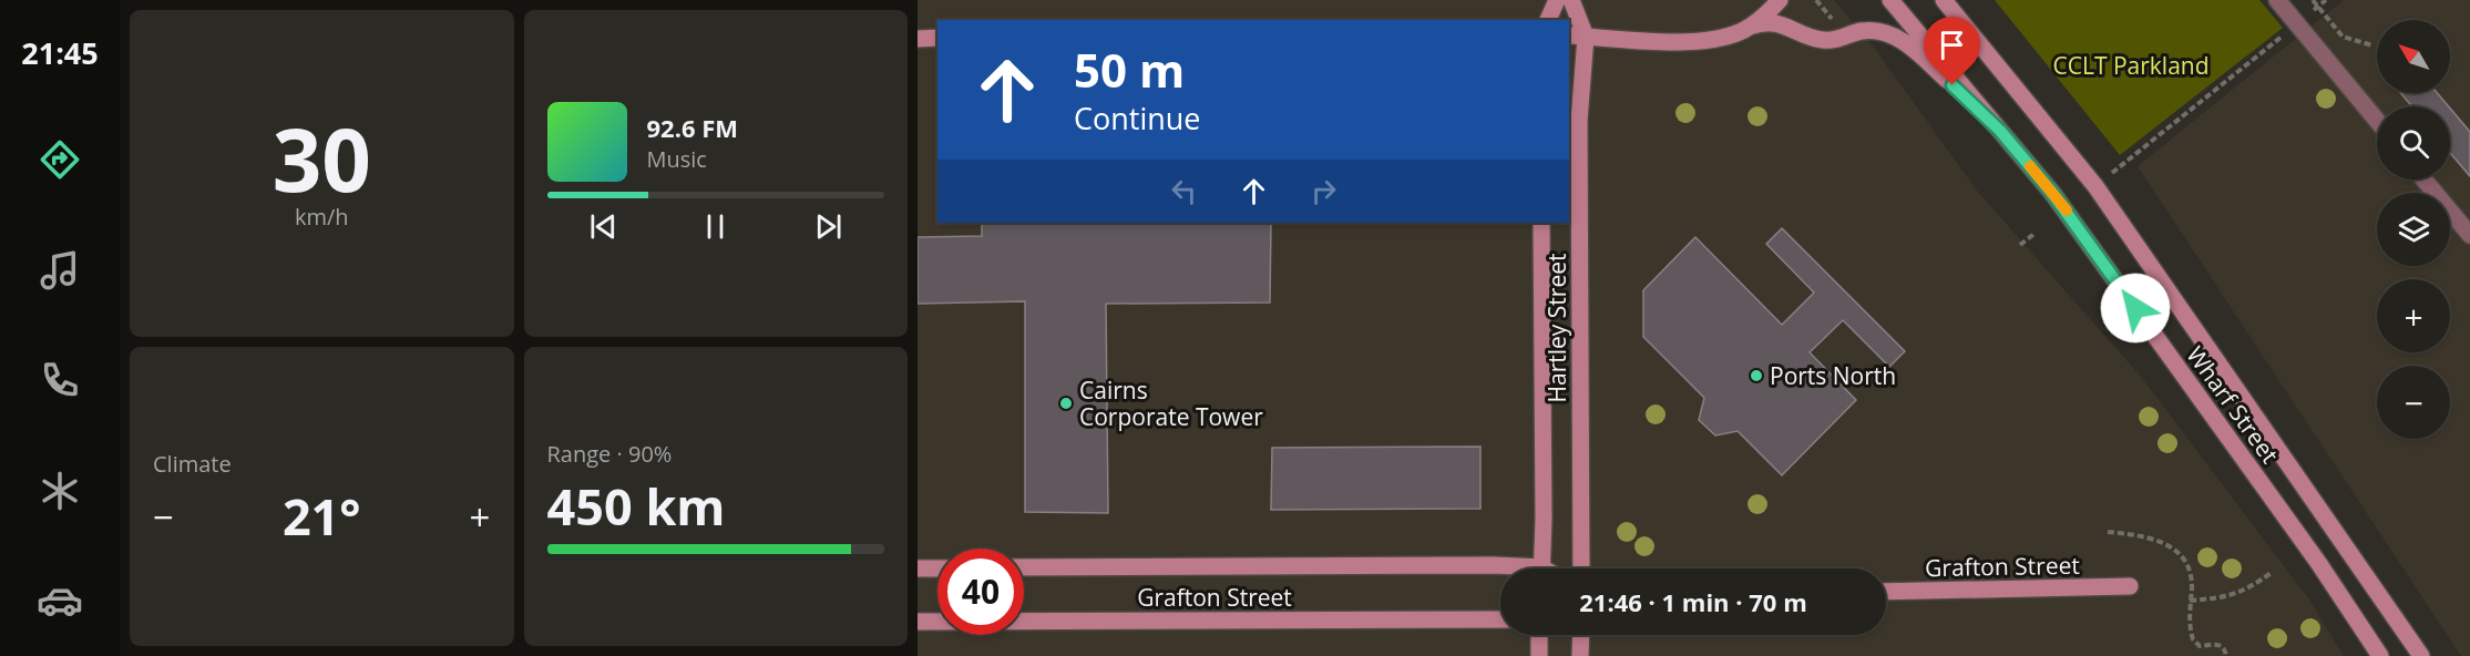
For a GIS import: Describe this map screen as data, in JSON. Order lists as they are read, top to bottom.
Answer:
{
  "streets": {
    "street": ["Hartley Street", "Wharf Street", "Grafton Street"]
  },
  "parks": ["CCLT Parkland"],
  "places": ["Ports North", "Cairns Corporate Tower"],
  "north": "top left",
  "page": {
    "tabs": "21:45",
    "tile": [
      ["30", "km/h"],
      "Climate",
      ["Range · 90%", "450 km"]
    ],
    "map_buttons": ["+", "−"],
    "turn": ["50 m", "Continue"],
    "song": ["92.6 FM", "Music"],
    "heat": ["−", "21°", "+"],
    "limit": "40",
    "trip": "21:46 · 1 min · 70 m"
  }
}
